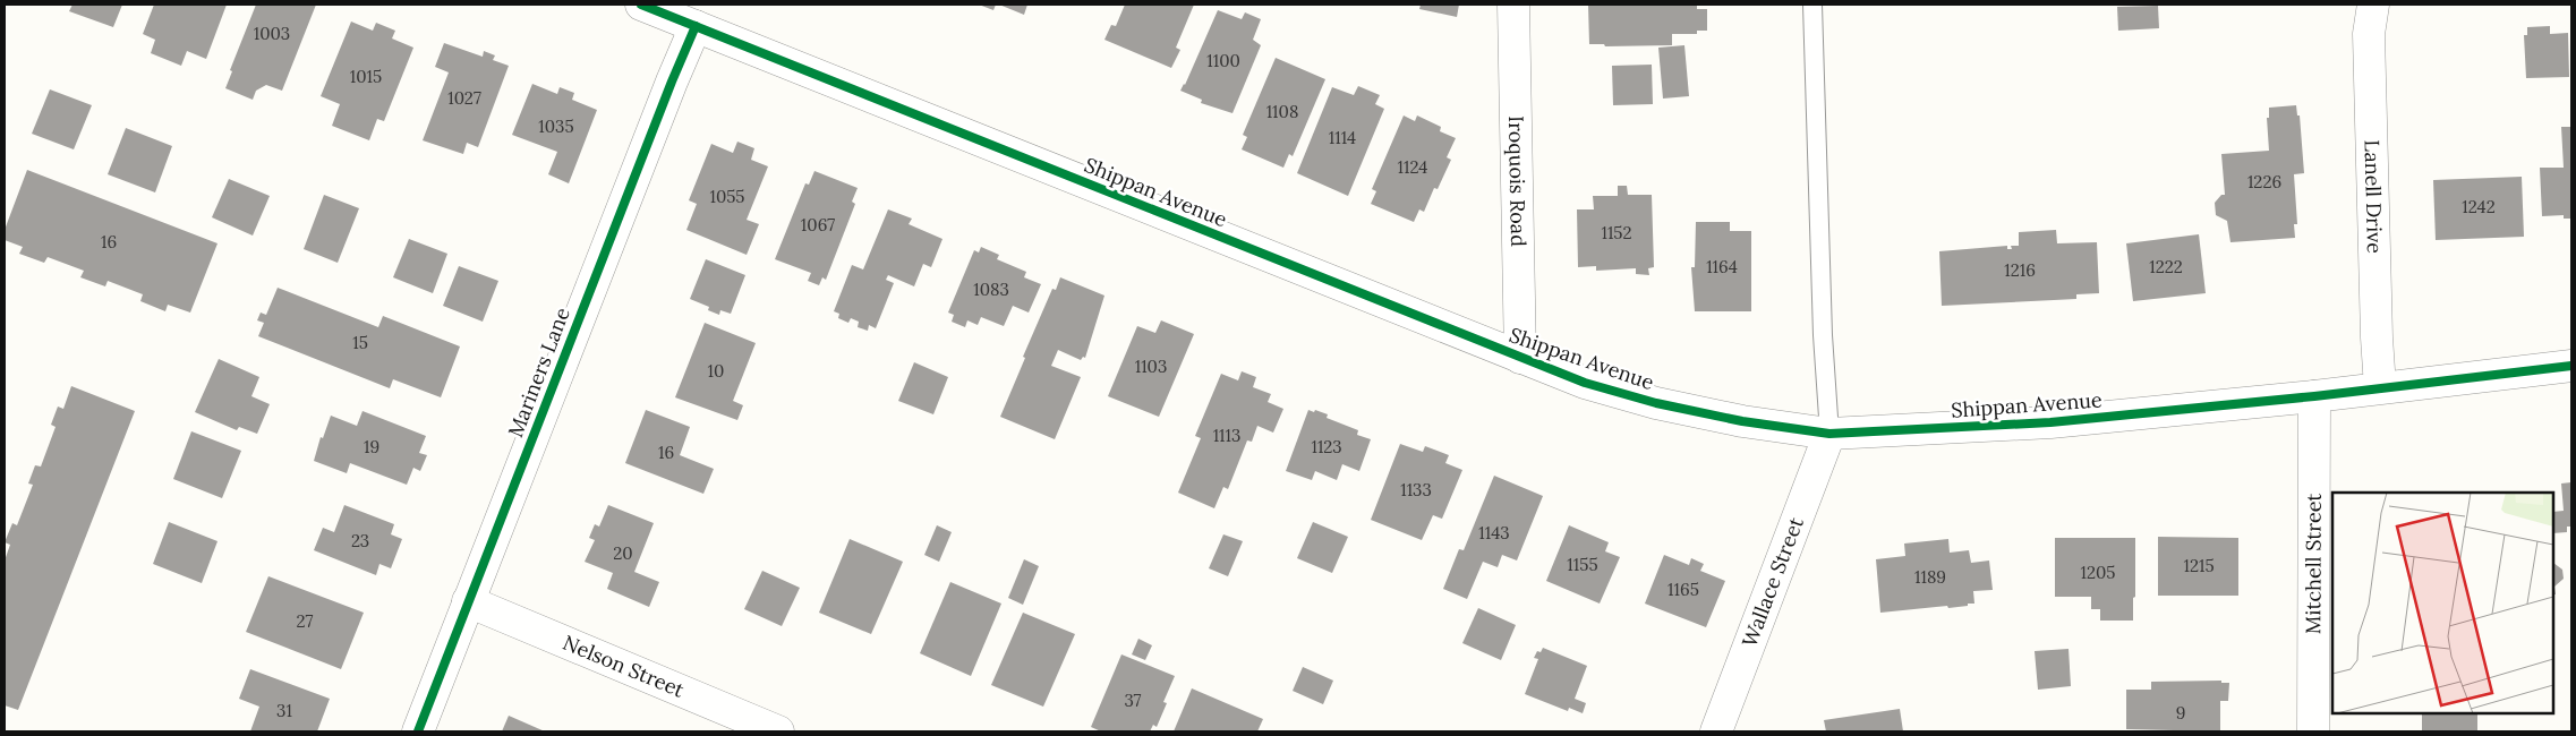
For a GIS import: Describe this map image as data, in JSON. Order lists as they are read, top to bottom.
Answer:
{
  "streets": {
    "street": [
      "Iroquois Road",
      "Shippan Avenue",
      "Lanell Drive",
      "Mariners Lane",
      "Mitchell Street",
      "Wallace Street",
      "Nelson Street"
    ]
  },
  "crossings": [
    ["Iroquois Road", "Shippan Avenue"],
    ["Shippan Avenue", "Lanell Drive"],
    ["Shippan Avenue", "Mariners Lane"],
    ["Shippan Avenue", "Mitchell Street"],
    ["Shippan Avenue", "Wallace Street"],
    ["Mariners Lane", "Nelson Street"]
  ],
  "house_numbers": [
    "1003",
    "1100",
    "1015",
    "1027",
    "1108",
    "1035",
    "1114",
    "1124",
    "1226",
    "1055",
    "1242",
    "1067",
    "1152",
    "16",
    "1164",
    "1222",
    "1216",
    "1083",
    "15",
    "1103",
    "10",
    "1113",
    "19",
    "1123",
    "16",
    "1133",
    "1143",
    "23",
    "20",
    "1155",
    "1215",
    "1205",
    "1189",
    "1165",
    "27",
    "37",
    "31",
    "9"
  ]
}
